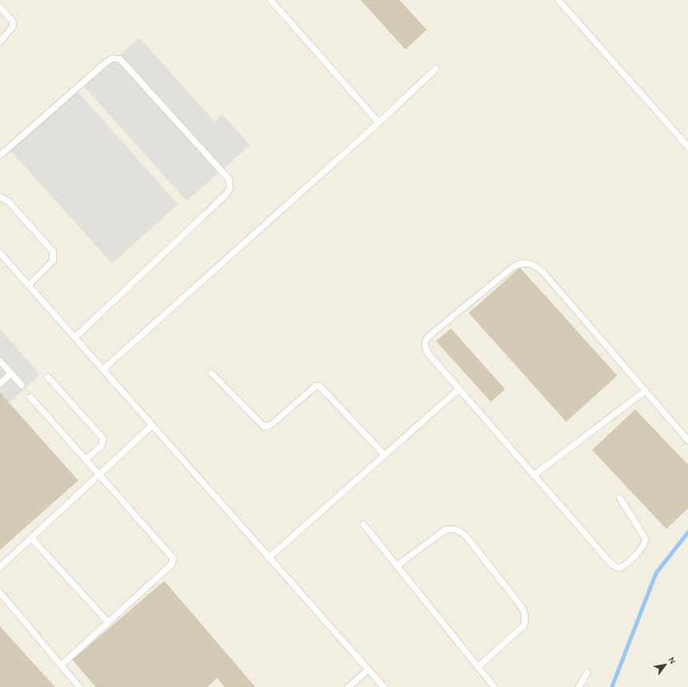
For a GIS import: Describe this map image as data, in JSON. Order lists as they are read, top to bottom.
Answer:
{
  "north": "top right"
}
